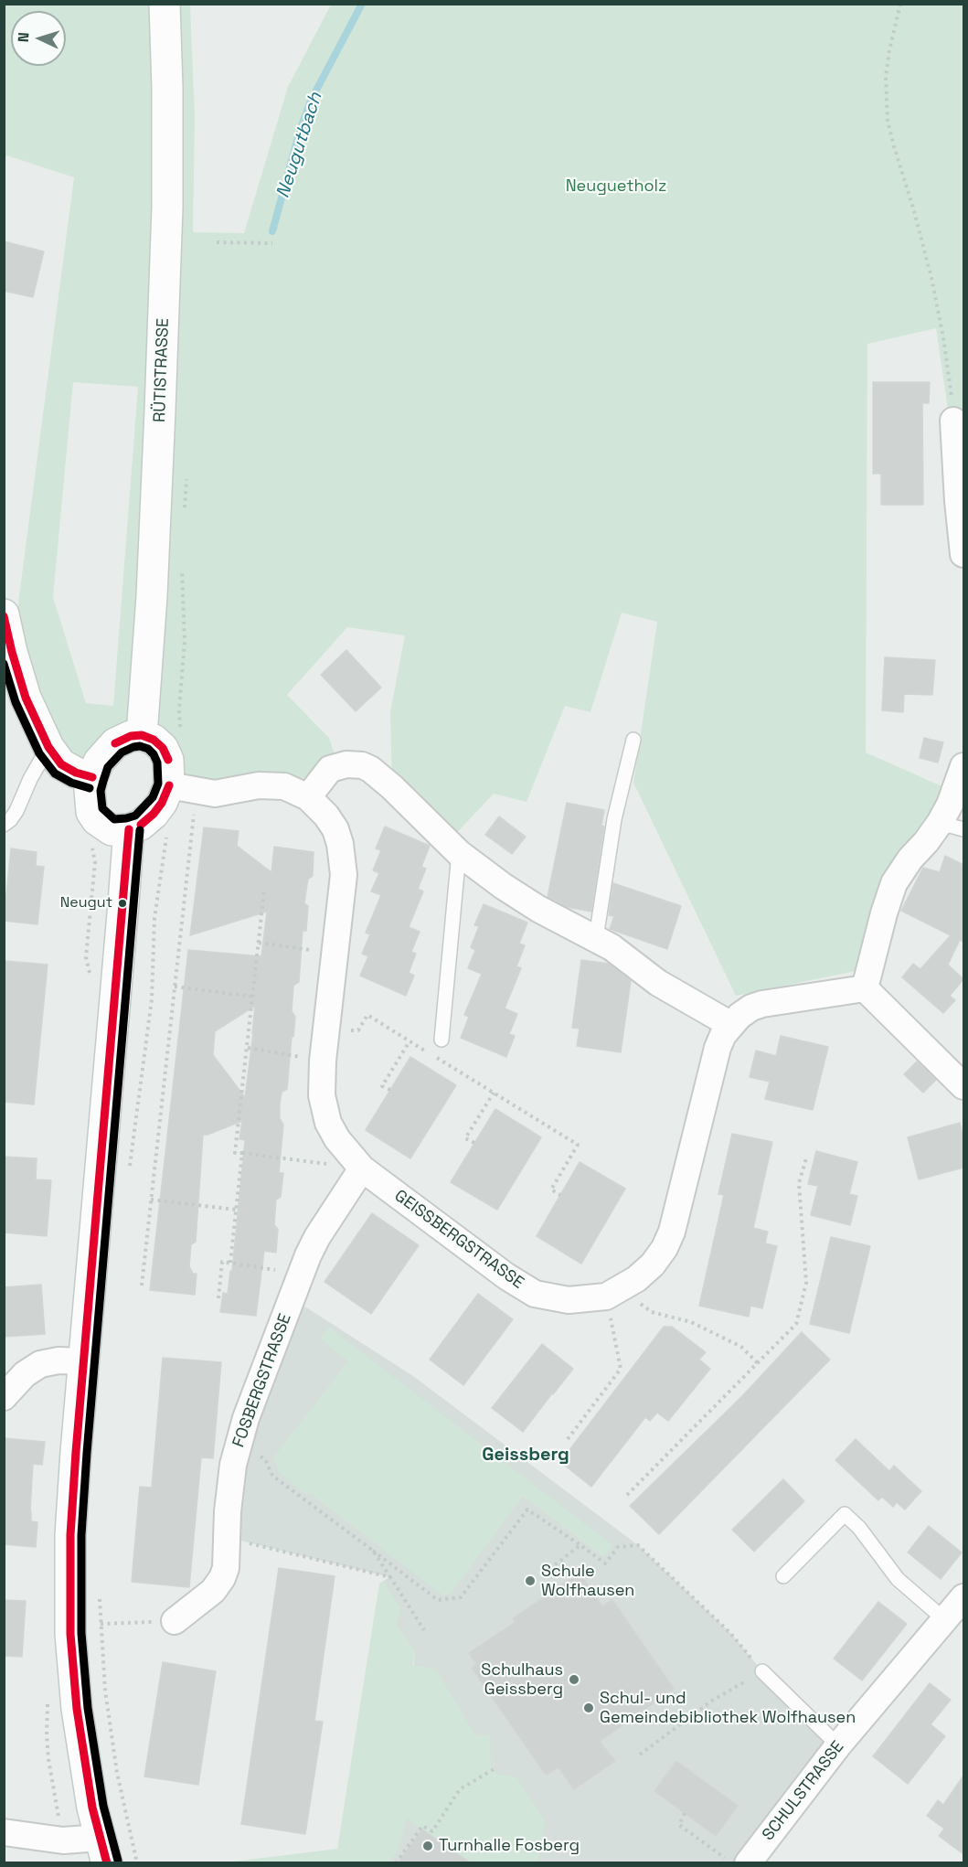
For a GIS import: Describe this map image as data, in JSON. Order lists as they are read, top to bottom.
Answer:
{
  "streets": {
    "main road": ["RÜTISTRASSE"],
    "street": ["GEISSBERGSTRASSE", "FOSBERGSTRASSE", "SCHULSTRASSE"]
  },
  "crossings": [
    ["RÜTISTRASSE", "GEISSBERGSTRASSE"],
    ["GEISSBERGSTRASSE", "FOSBERGSTRASSE"]
  ],
  "districts": ["Geissberg"],
  "water": ["Neugutbach"],
  "parks": ["Neuguetholz"],
  "places": [
    "Neugut",
    "Schule Wolfhausen",
    "Schulhaus Geissberg",
    "Schul- und Gemeindebibliothek Wolfhausen",
    "Turnhalle Fosberg"
  ],
  "north": "left"
}
